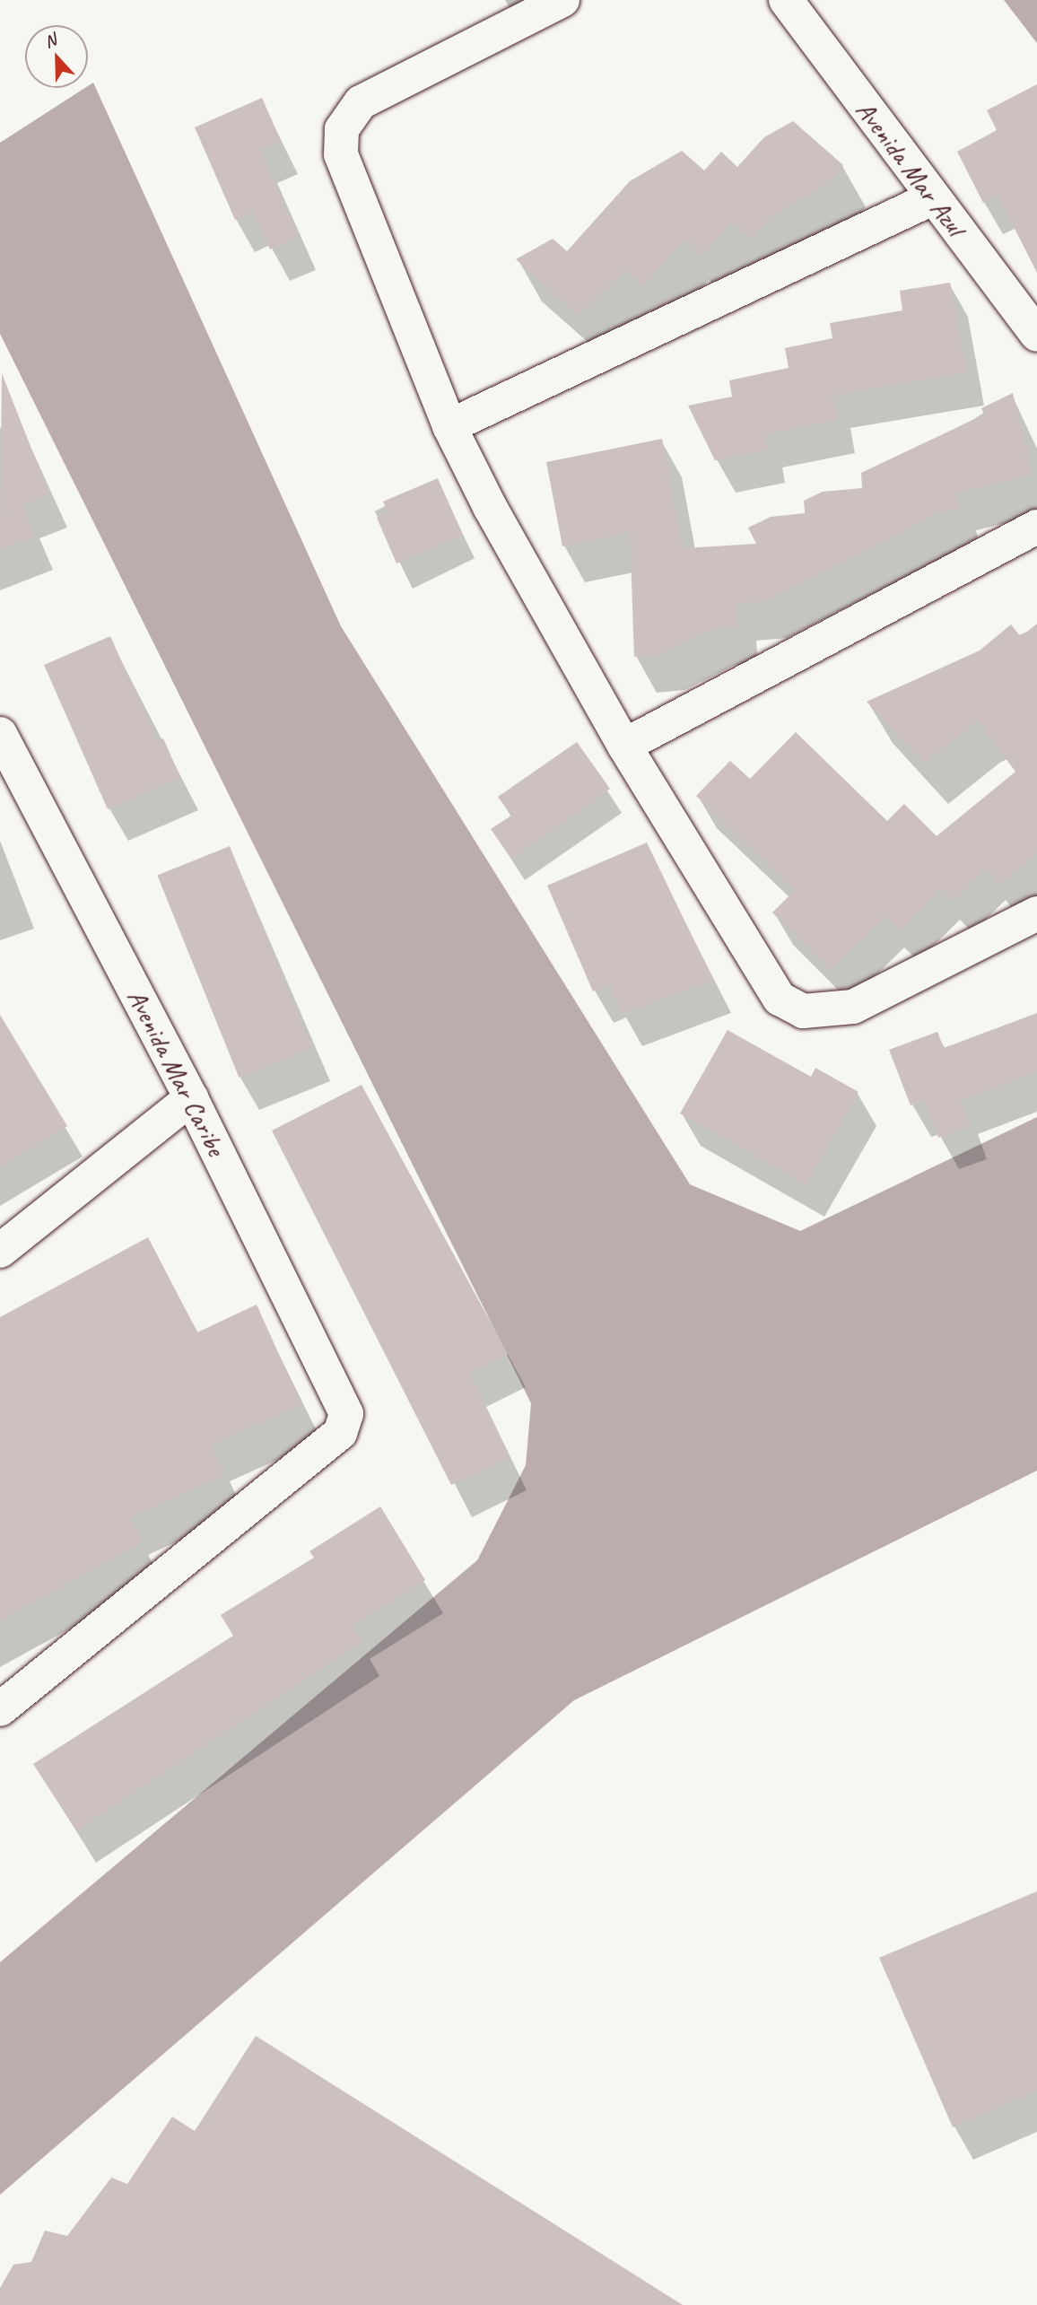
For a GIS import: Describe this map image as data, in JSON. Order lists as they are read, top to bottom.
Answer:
{
  "streets": {
    "street": ["Avenida Mar Azul", "Avenida Mar Caribe"]
  },
  "north": "top"
}
